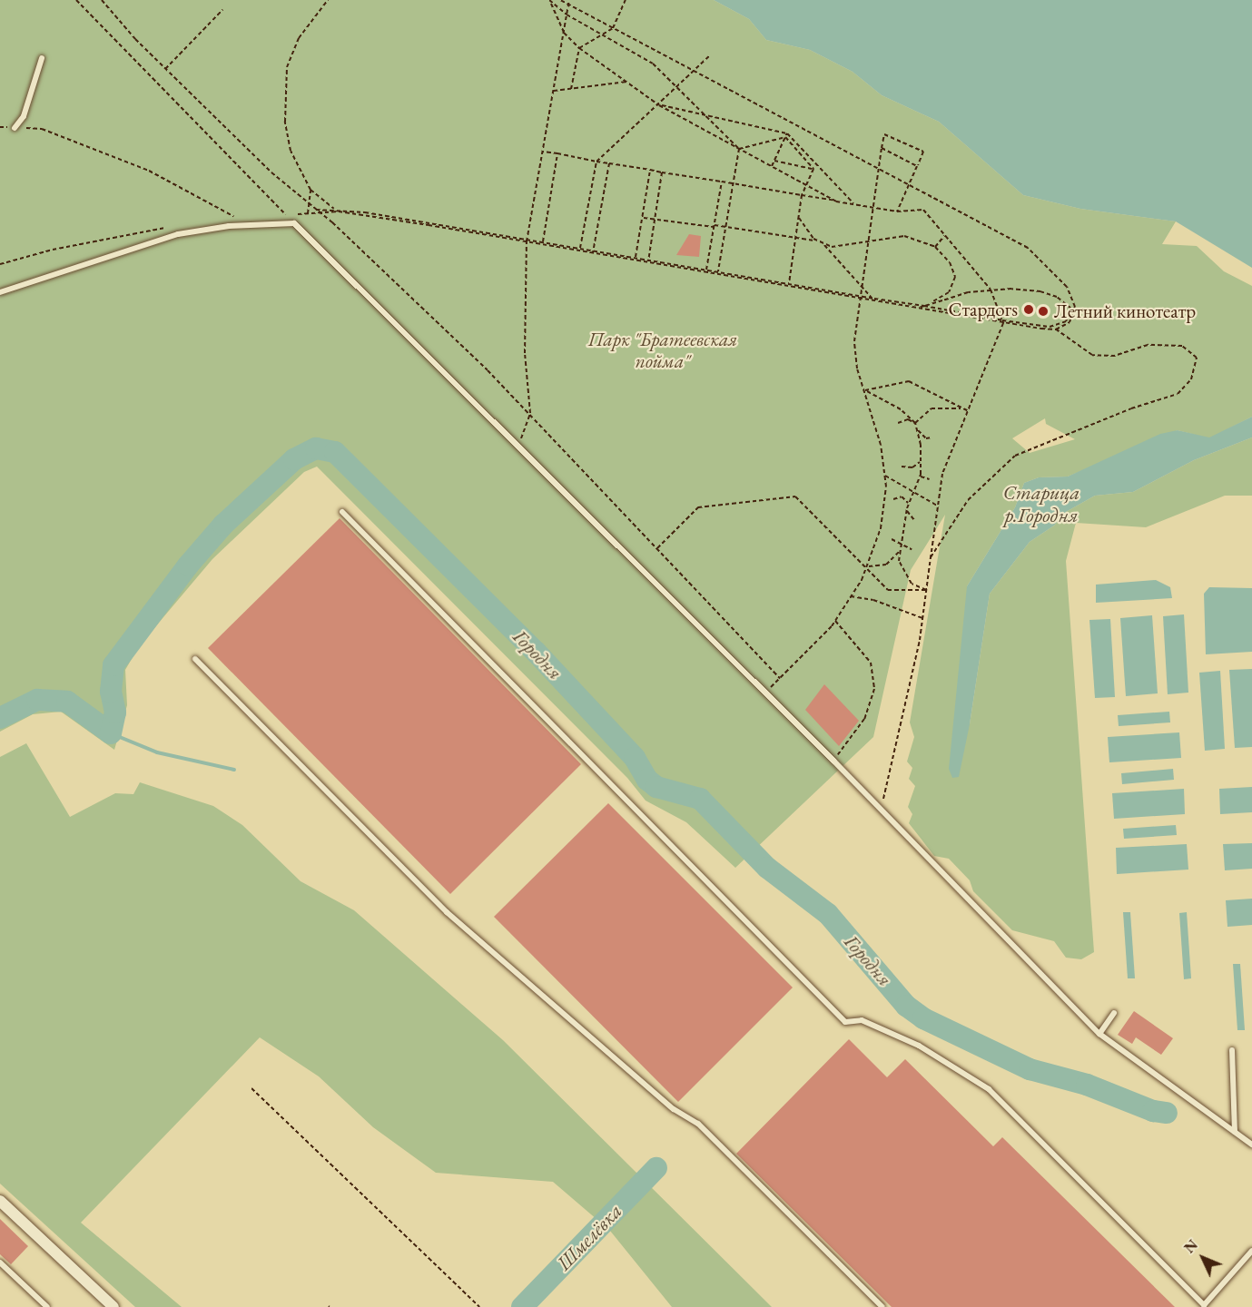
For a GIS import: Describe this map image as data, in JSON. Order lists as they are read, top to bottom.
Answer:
{
  "water": ["Старица р.Городня", "Городня", "Шмелёвка"],
  "parks": ["Парк \"Братеевская пойма\""],
  "places": ["Стардогs", "Летний кинотеатр"],
  "north": "top left"
}
